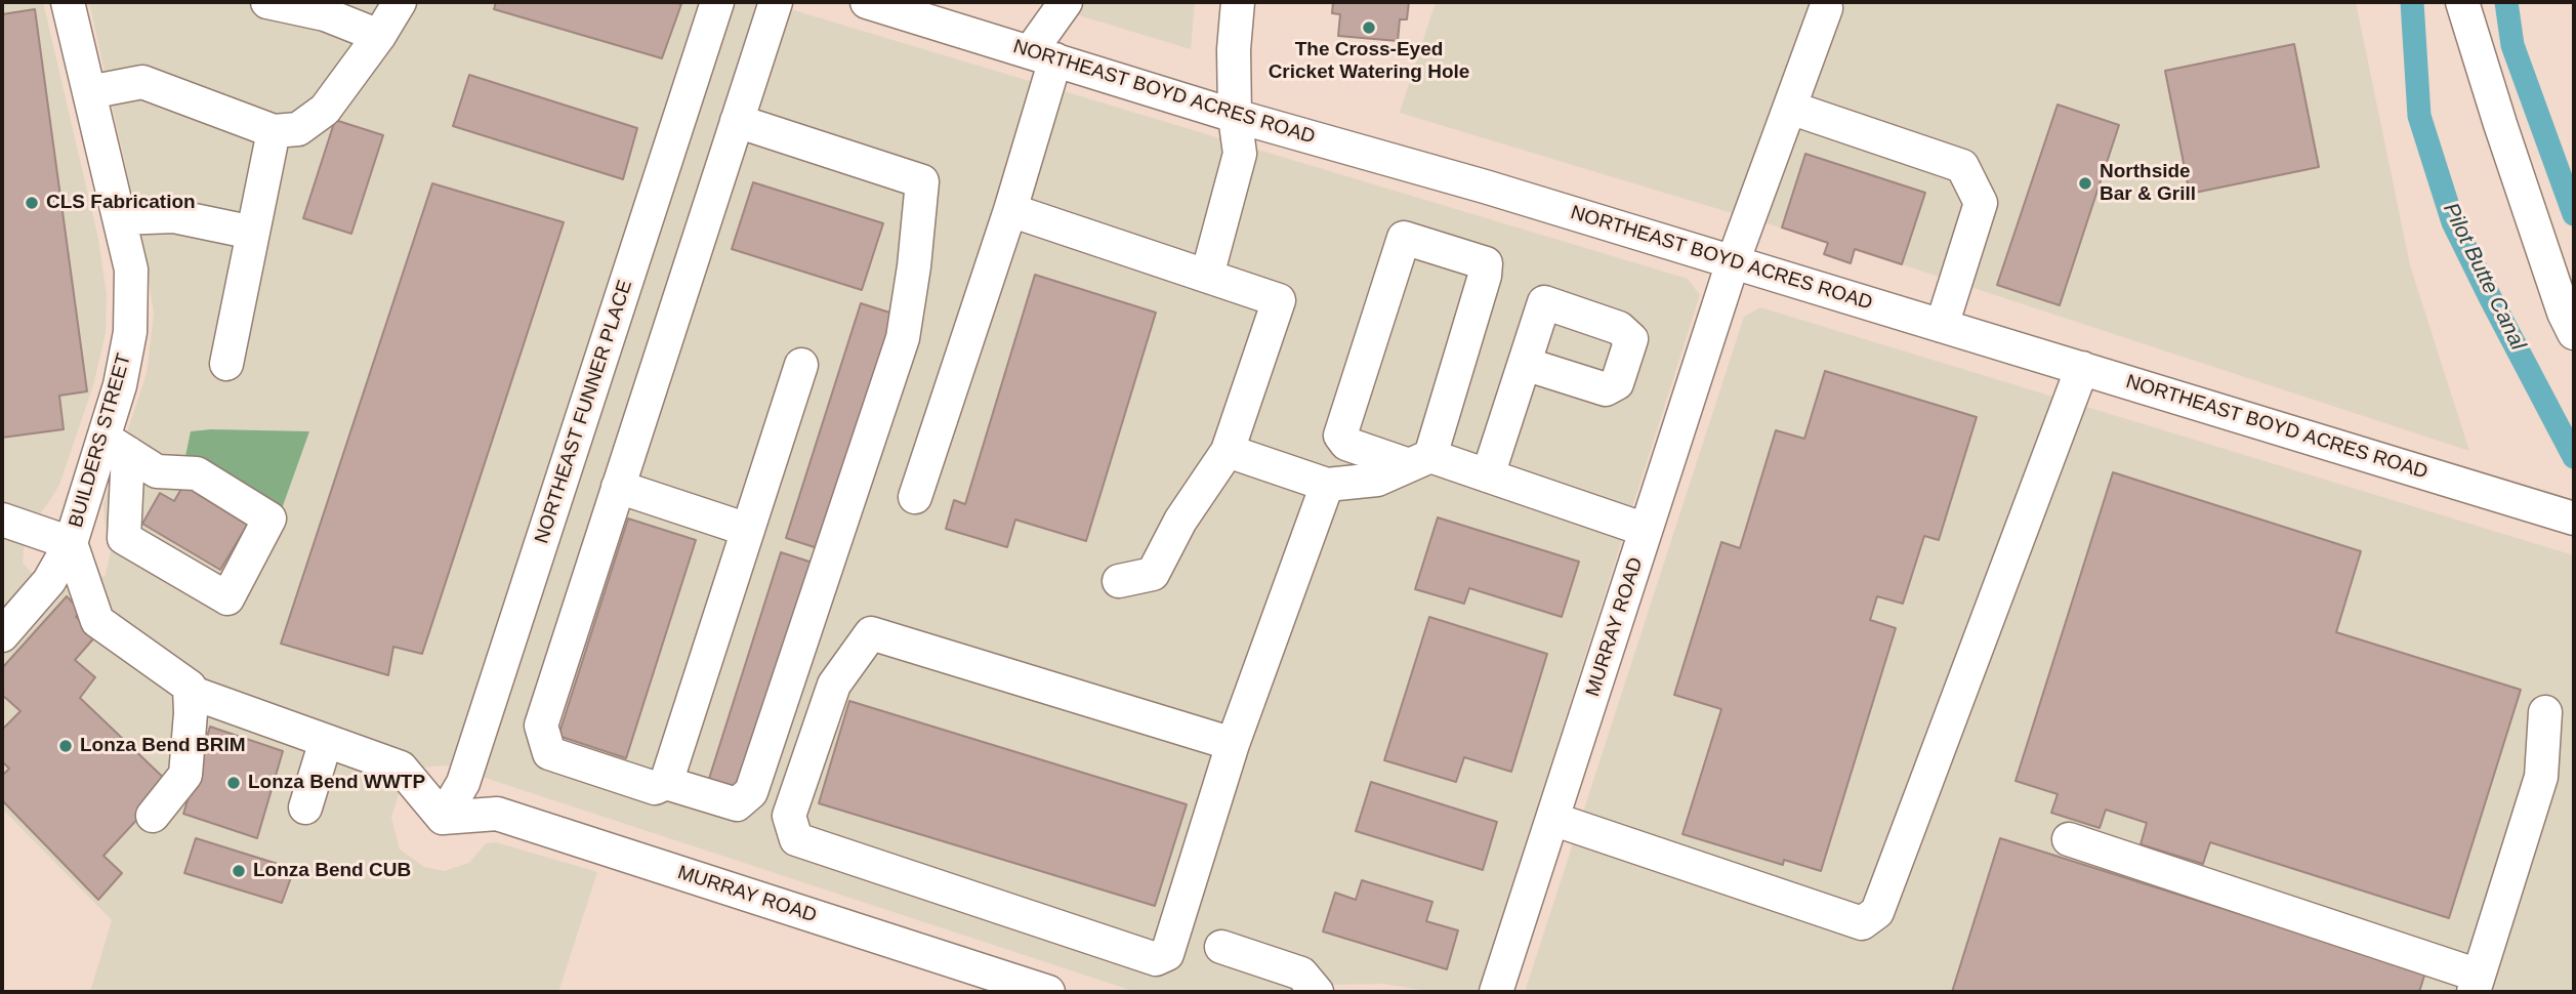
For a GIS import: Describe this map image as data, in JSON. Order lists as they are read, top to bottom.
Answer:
{
  "streets": {
    "street": [
      "NORTHEAST BOYD ACRES ROAD",
      "NORTHEAST FUNNER PLACE",
      "BUILDERS STREET",
      "MURRAY ROAD"
    ]
  },
  "crossings": [
    ["NORTHEAST BOYD ACRES ROAD", "MURRAY ROAD"],
    ["NORTHEAST FUNNER PLACE", "MURRAY ROAD"]
  ],
  "water": ["Pilot Butte Canal"],
  "places": [
    "The Cross-Eyed Cricket Watering Hole",
    "Northside Bar & Grill",
    "CLS Fabrication",
    "Lonza Bend BRIM",
    "Lonza Bend WWTP",
    "Lonza Bend CUB"
  ]
}
